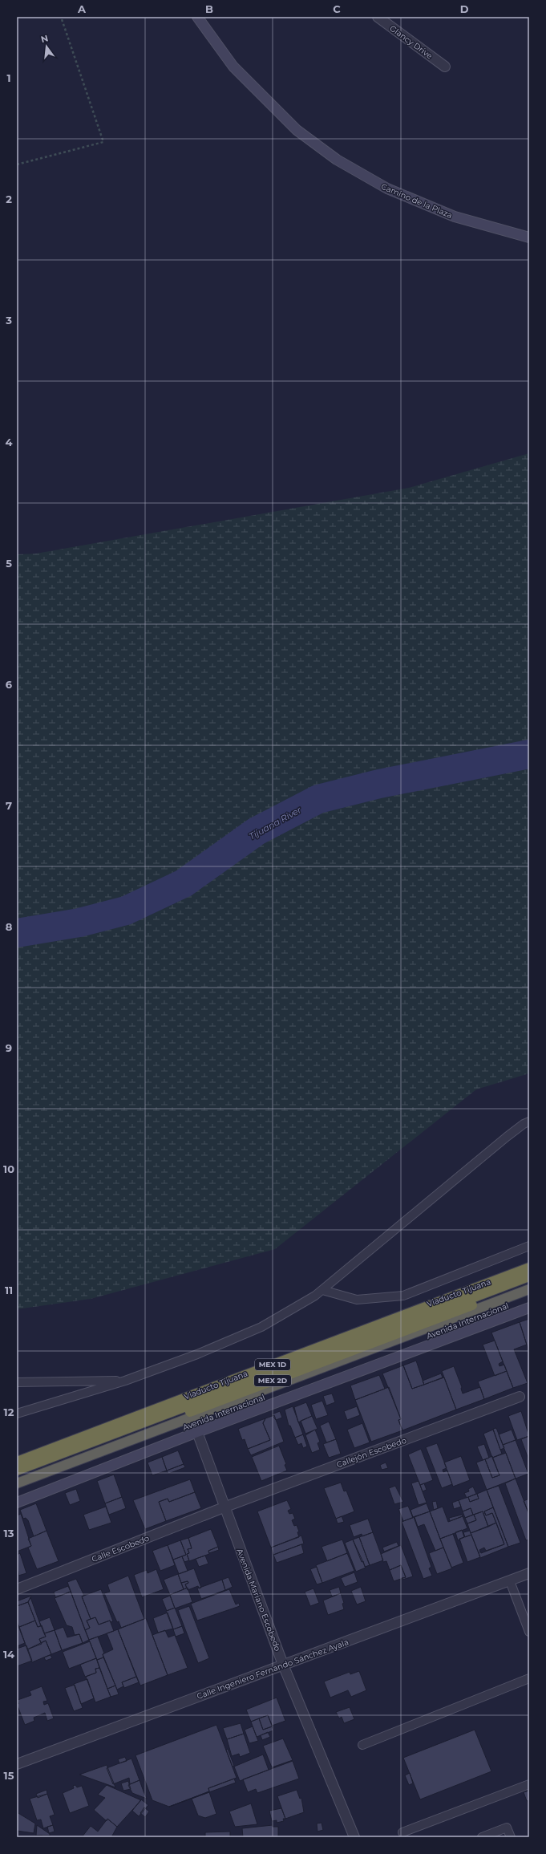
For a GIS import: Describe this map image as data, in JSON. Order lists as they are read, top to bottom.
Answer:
{
  "streets": {
    "highway": [
      "Viaducto Tijuana",
      "Avenida Internacional",
      "MEX 1D",
      "MEX 2D"
    ],
    "main road": ["Camino de la Plaza"],
    "street": [
      "Glancy Drive",
      "Callejón Escobedo",
      "Calle Escobedo",
      "Avenida Mariano Escobedo",
      "Calle Ingeniero Fernando Sánchez Ayala"
    ]
  },
  "crossings": [
    ["Avenida Internacional", "Avenida Mariano Escobedo"],
    ["Callejón Escobedo", "Calle Escobedo"],
    ["Callejón Escobedo", "Avenida Mariano Escobedo"],
    ["Calle Escobedo", "Avenida Mariano Escobedo"],
    ["Avenida Mariano Escobedo", "Calle Ingeniero Fernando Sánchez Ayala"]
  ],
  "water": ["Tijuana River"],
  "north": "top",
  "grid": {
    "columns": [
      "A",
      "B",
      "C",
      "D"
    ],
    "rows": [
      "1",
      "2",
      "3",
      "4",
      "5",
      "6",
      "7",
      "8",
      "9",
      "10",
      "11",
      "12",
      "13",
      "14",
      "15"
    ]
  }
}
